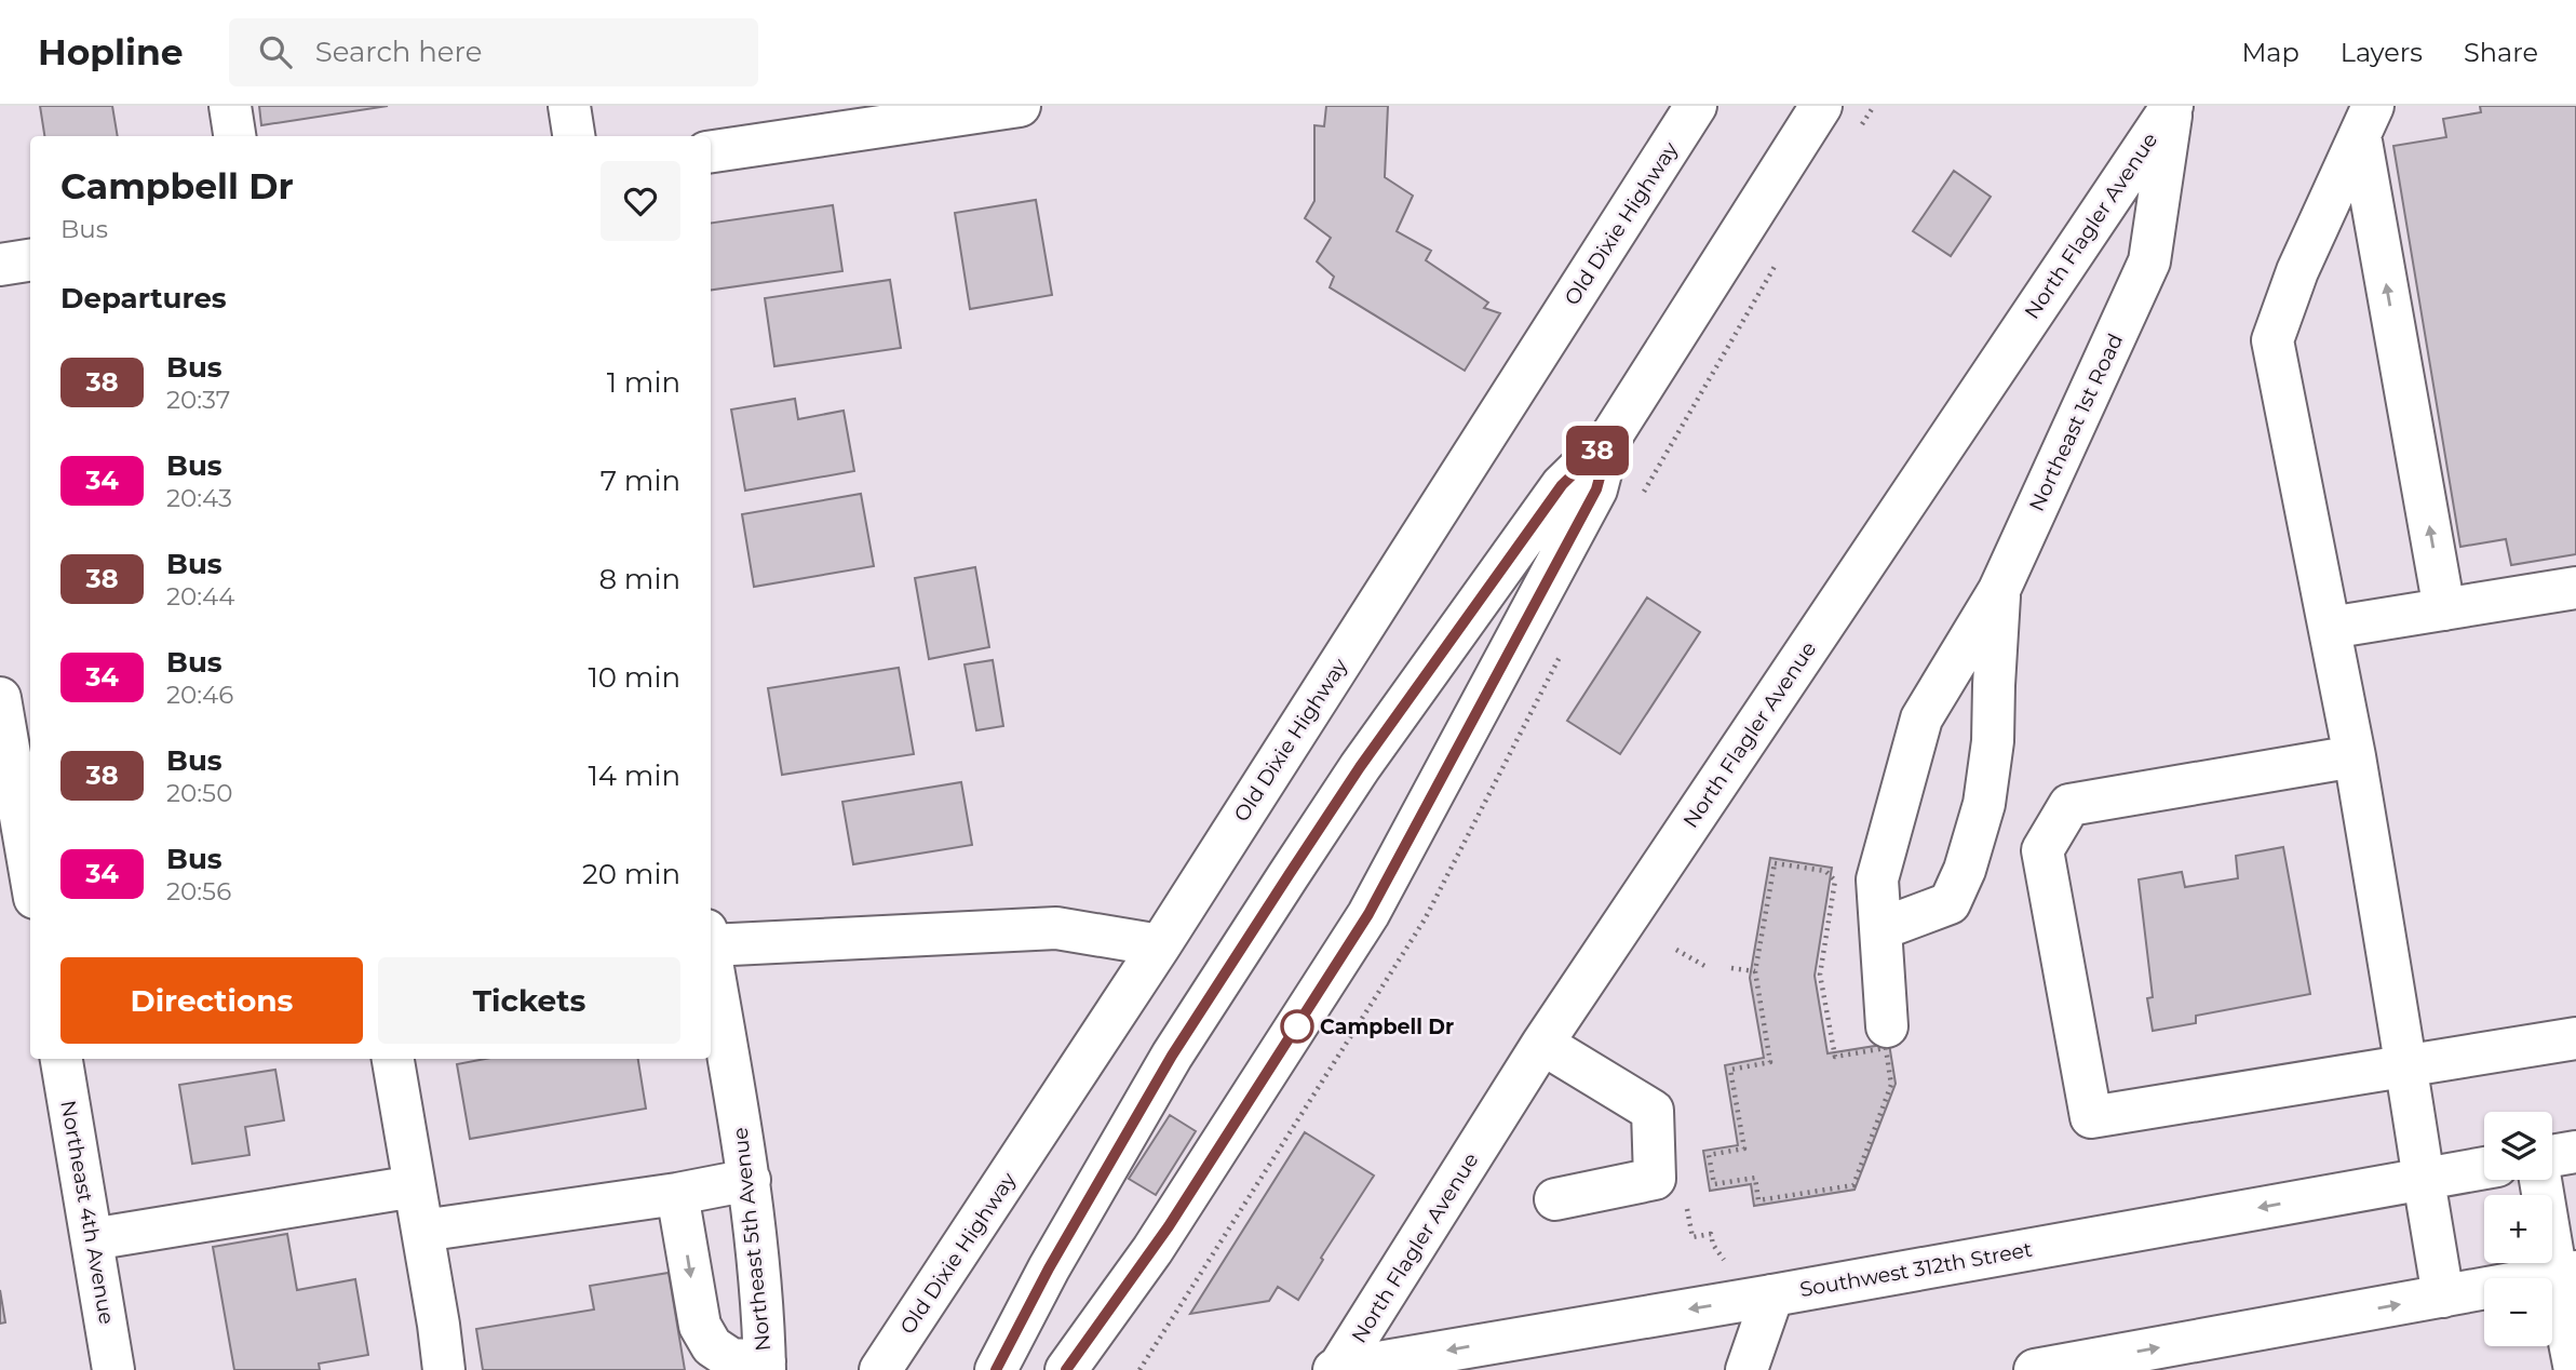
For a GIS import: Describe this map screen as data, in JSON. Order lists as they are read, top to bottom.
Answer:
{
  "streets": {
    "main road": [
      "Old Dixie Highway",
      "North Flagler Avenue",
      "Northeast 1st Road",
      "Northeast 4th Avenue",
      "Northeast 5th Avenue",
      "Southwest 312th Street"
    ]
  },
  "crossings": [
    ["North Flagler Avenue", "Northeast 1st Road"],
    ["North Flagler Avenue", "Southwest 312th Street"]
  ],
  "places": ["Campbell Dr"],
  "lines": ["bus line 38"],
  "page": {
    "header": "Hopline",
    "search": "Search here",
    "nav": ["Map", "Layers", "Share"],
    "on_map": "38",
    "heading": [
      ["Campbell Dr", "Bus"],
      "Departures"
    ],
    "list": [
      {
        "mark": "38",
        "name": "Bus",
        "note": "20:37",
        "value": "1 min"
      },
      {
        "mark": "34",
        "name": "Bus",
        "note": "20:43",
        "value": "7 min"
      },
      {
        "mark": "38",
        "name": "Bus",
        "note": "20:44",
        "value": "8 min"
      },
      {
        "mark": "34",
        "name": "Bus",
        "note": "20:46",
        "value": "10 min"
      },
      {
        "mark": "38",
        "name": "Bus",
        "note": "20:50",
        "value": "14 min"
      },
      {
        "mark": "34",
        "name": "Bus",
        "note": "20:56",
        "value": "20 min"
      }
    ],
    "buttons": ["Directions", "Tickets"],
    "map_buttons": ["+", "−"]
  }
}
